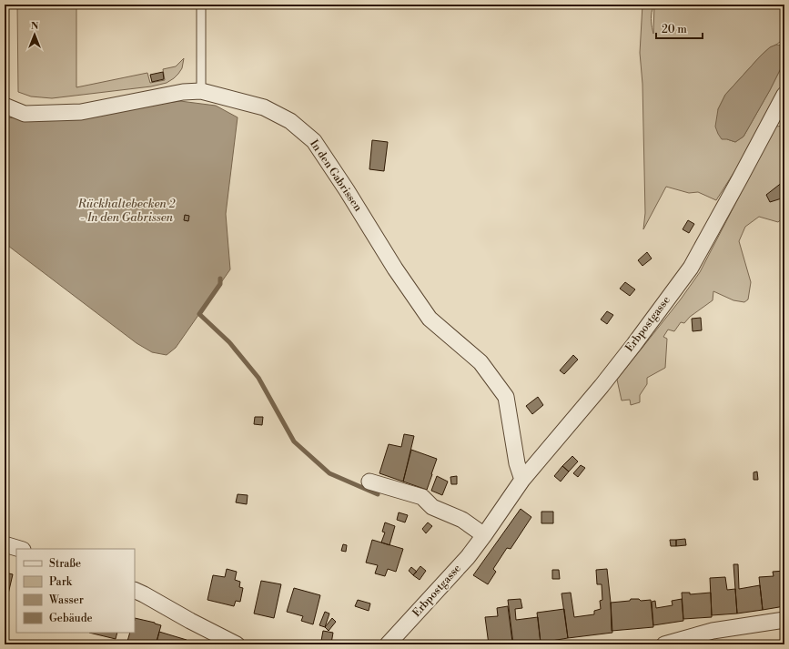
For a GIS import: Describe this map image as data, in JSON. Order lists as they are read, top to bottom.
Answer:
{
  "streets": {
    "street": ["In den Gabrissen", "Erbpostgasse"]
  },
  "crossings": [
    ["In den Gabrissen", "Erbpostgasse"]
  ],
  "water": ["Rückhaltebecken 2 - In den Gabrissen"],
  "legend": [
    "Straße",
    "Park",
    "Wasser",
    "Gebäude"
  ],
  "scale_bar": "20 m",
  "north": "top"
}
